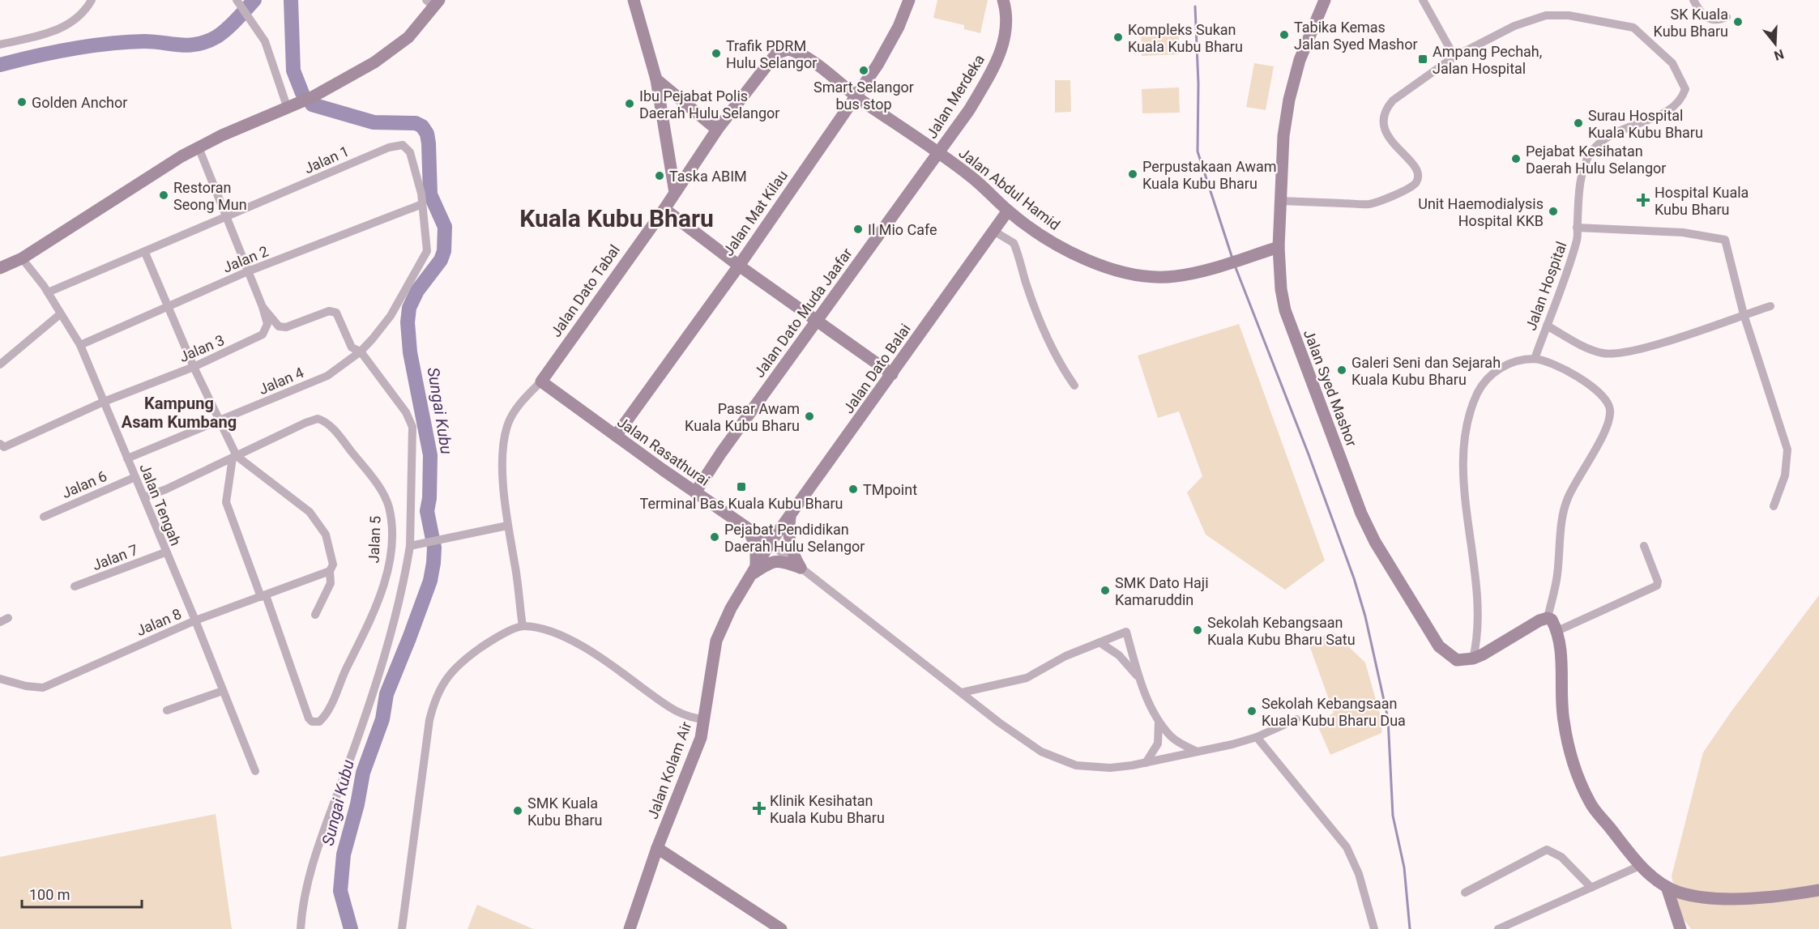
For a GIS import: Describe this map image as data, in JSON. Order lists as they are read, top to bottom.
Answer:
{
  "streets": {
    "street": [
      "Jalan Merdeka",
      "Jalan 1",
      "Jalan Abdul Hamid",
      "Jalan Mat Kilau",
      "Jalan 2",
      "Jalan Hospital",
      "Jalan Dato Tabal",
      "Jalan Dato Muda Jaafar",
      "Jalan 3",
      "Jalan Dato Balai",
      "Jalan 4",
      "Jalan Syed Mashor",
      "Jalan Rasathurai",
      "Jalan 6",
      "Jalan Tengah",
      "Jalan 5",
      "Jalan 7",
      "Jalan 8",
      "Jalan Kolam Air"
    ]
  },
  "crossings": [
    ["Jalan Merdeka", "Jalan Abdul Hamid"],
    ["Jalan Merdeka", "Jalan Dato Muda Jaafar"],
    ["Jalan 1", "Jalan 2"],
    ["Jalan 1", "Jalan 4"],
    ["Jalan 1", "Jalan Tengah"],
    ["Jalan Abdul Hamid", "Jalan Mat Kilau"],
    ["Jalan Abdul Hamid", "Jalan Dato Tabal"],
    ["Jalan Abdul Hamid", "Jalan Dato Muda Jaafar"],
    ["Jalan Abdul Hamid", "Jalan Dato Balai"],
    ["Jalan Abdul Hamid", "Jalan Syed Mashor"],
    ["Jalan Mat Kilau", "Jalan Rasathurai"],
    ["Jalan 2", "Jalan Tengah"],
    ["Jalan Hospital", "Jalan Syed Mashor"],
    ["Jalan Dato Tabal", "Jalan Rasathurai"],
    ["Jalan Dato Muda Jaafar", "Jalan Rasathurai"],
    ["Jalan 3", "Jalan Tengah"],
    ["Jalan Dato Balai", "Jalan Rasathurai"],
    ["Jalan Dato Balai", "Jalan Kolam Air"],
    ["Jalan 4", "Jalan Tengah"],
    ["Jalan Rasathurai", "Jalan Kolam Air"],
    ["Jalan 6", "Jalan Tengah"],
    ["Jalan Tengah", "Jalan 5"],
    ["Jalan Tengah", "Jalan 7"],
    ["Jalan Tengah", "Jalan 8"],
    ["Jalan 5", "Jalan 8"]
  ],
  "districts": ["Kuala Kubu Bharu", "Kampung Asam Kumbang"],
  "water": ["Sungai Kubu"],
  "places": {
    "other": [
      "SK Kuala Kubu Bharu",
      "Tabika Kemas Jalan Syed Mashor",
      "Kompleks Sukan Kuala Kubu Bharu",
      "Trafik PDRM Hulu Selangor",
      "Smart Selangor bus stop",
      "Golden Anchor",
      "Ibu Pejabat Polis Daerah Hulu Selangor",
      "Surau Hospital Kuala Kubu Bharu",
      "Pejabat Kesihatan Daerah Hulu Selangor",
      "Perpustakaan Awam Kuala Kubu Bharu",
      "Taska ABIM",
      "Restoran Seong Mun",
      "Unit Haemodialysis Hospital KKB",
      "Il Mio Cafe",
      "Galeri Seni dan Sejarah Kuala Kubu Bharu",
      "Pasar Awam Kuala Kubu Bharu",
      "TMpoint",
      "Pejabat Pendidikan Daerah Hulu Selangor",
      "SMK Dato Haji Kamaruddin",
      "Sekolah Kebangsaan Kuala Kubu Bharu Satu",
      "Sekolah Kebangsaan Kuala Kubu Bharu Dua",
      "SMK Kuala Kubu Bharu"
    ],
    "transit": ["Ampang Pechah, Jalan Hospital", "Terminal Bas Kuala Kubu Bharu"],
    "health": ["Hospital Kuala Kubu Bharu", "Klinik Kesihatan Kuala Kubu Bharu"]
  },
  "scale_bar": "100 m",
  "north": "bottom"
}
